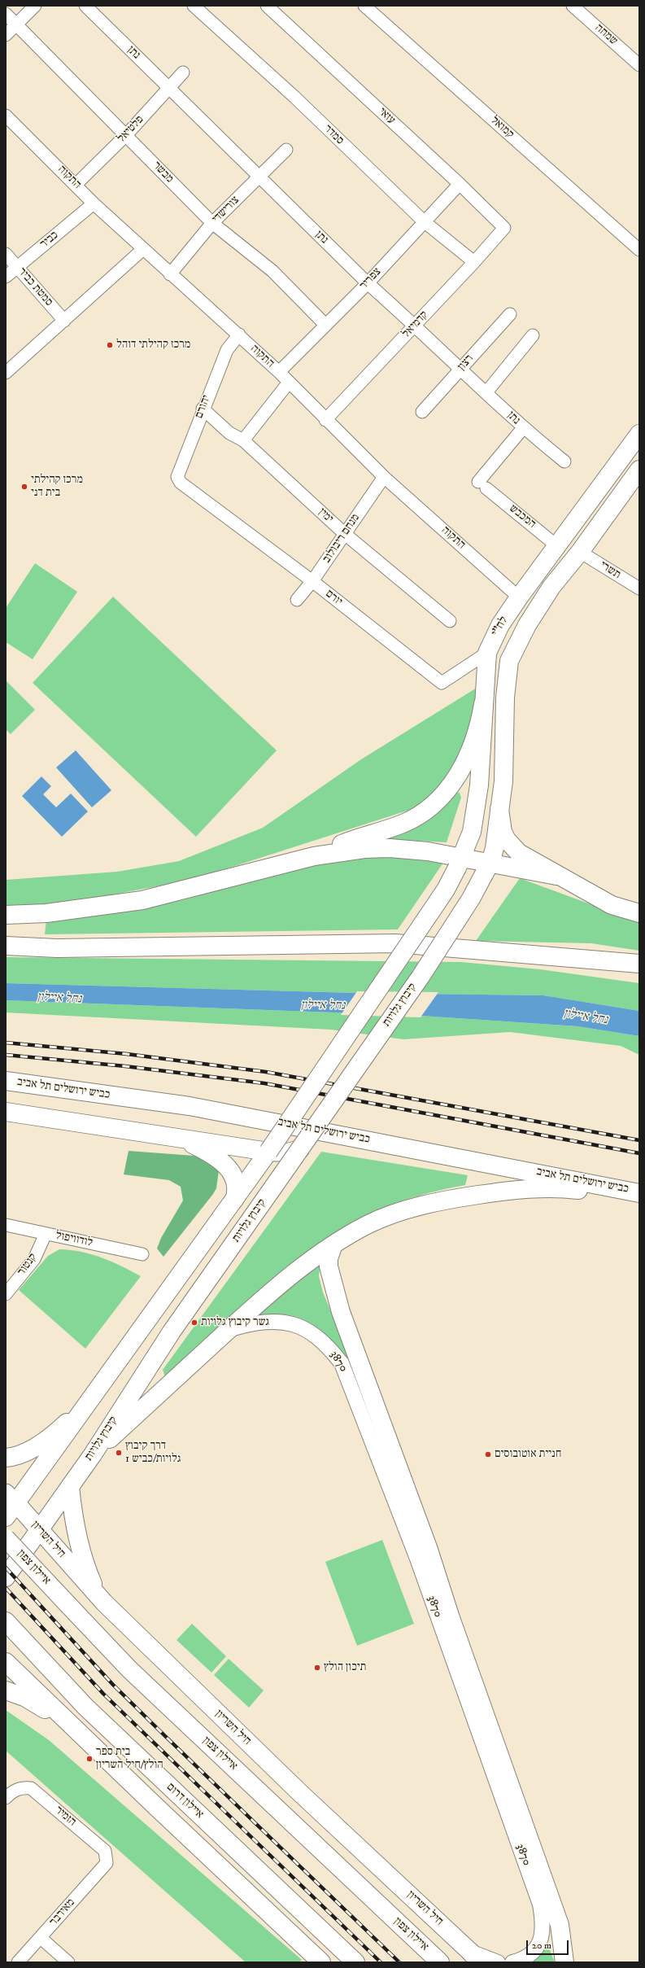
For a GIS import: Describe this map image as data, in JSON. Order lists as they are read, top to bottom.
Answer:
{
  "streets": {
    "main road": [
      "לח\"י",
      "קיבוץ גלויות",
      "כביש ירושלים תל אביב",
      "חיל השריון",
      "איילון צפון",
      "איילון דרום"
    ],
    "street": [
      "שמחה",
      "נתן",
      "עזאי",
      "קמואל",
      "פלטיאל",
      "סמדר",
      "מבשר",
      "התקוה",
      "צורישדי",
      "כביר",
      "צפריר",
      "סמטת כביר",
      "קדמיאל",
      "רצון",
      "יהורם",
      "ימין",
      "המכבש",
      "מנחם ריבולוב",
      "תשרי",
      "יורם",
      "לודוויפול",
      "קנטור",
      "3870",
      "הזמיר",
      "מאירבר"
    ]
  },
  "crossings": [
    ["נתן", "פלטיאל"],
    ["נתן", "צורישדי"],
    ["נתן", "צפריר"],
    ["נתן", "קדמיאל"],
    ["נתן", "רצון"],
    ["נתן", "המכבש"],
    ["עזאי", "צפריר"],
    ["עזאי", "קדמיאל"],
    ["פלטיאל", "מבשר"],
    ["פלטיאל", "התקוה"],
    ["סמדר", "צפריר"],
    ["סמדר", "קדמיאל"],
    ["מבשר", "צורישדי"],
    ["מבשר", "צפריר"],
    ["התקוה", "צורישדי"],
    ["התקוה", "כביר"],
    ["התקוה", "צפריר"],
    ["התקוה", "קדמיאל"],
    ["התקוה", "יהורם"],
    ["התקוה", "מנחם ריבולוב"],
    ["התקוה", "לח\"י"],
    ["כביר", "סמטת כביר"],
    ["יהורם", "ימין"],
    ["יהורם", "יורם"],
    ["ימין", "מנחם ריבולוב"],
    ["המכבש", "לח\"י"],
    ["מנחם ריבולוב", "יורם"],
    ["תשרי", "לח\"י"],
    ["יורם", "לח\"י"],
    ["לח\"י", "קיבוץ גלויות"],
    ["קיבוץ גלויות", "חיל השריון"],
    ["לודוויפול", "קנטור"],
    ["הזמיר", "מאירבר"]
  ],
  "water": ["נחל איילון"],
  "places": [
    "מרכז קהילתי דוהל",
    "מרכז קהילתי בית דני",
    "גשר קיבוץ גלויות",
    "דרך קיבוץ גלויות/כביש 1",
    "חניית אוטובוסים",
    "תיכון הולץ",
    "בית ספר הולץ/חיל השריון"
  ],
  "scale_bar": "20 m"
}
